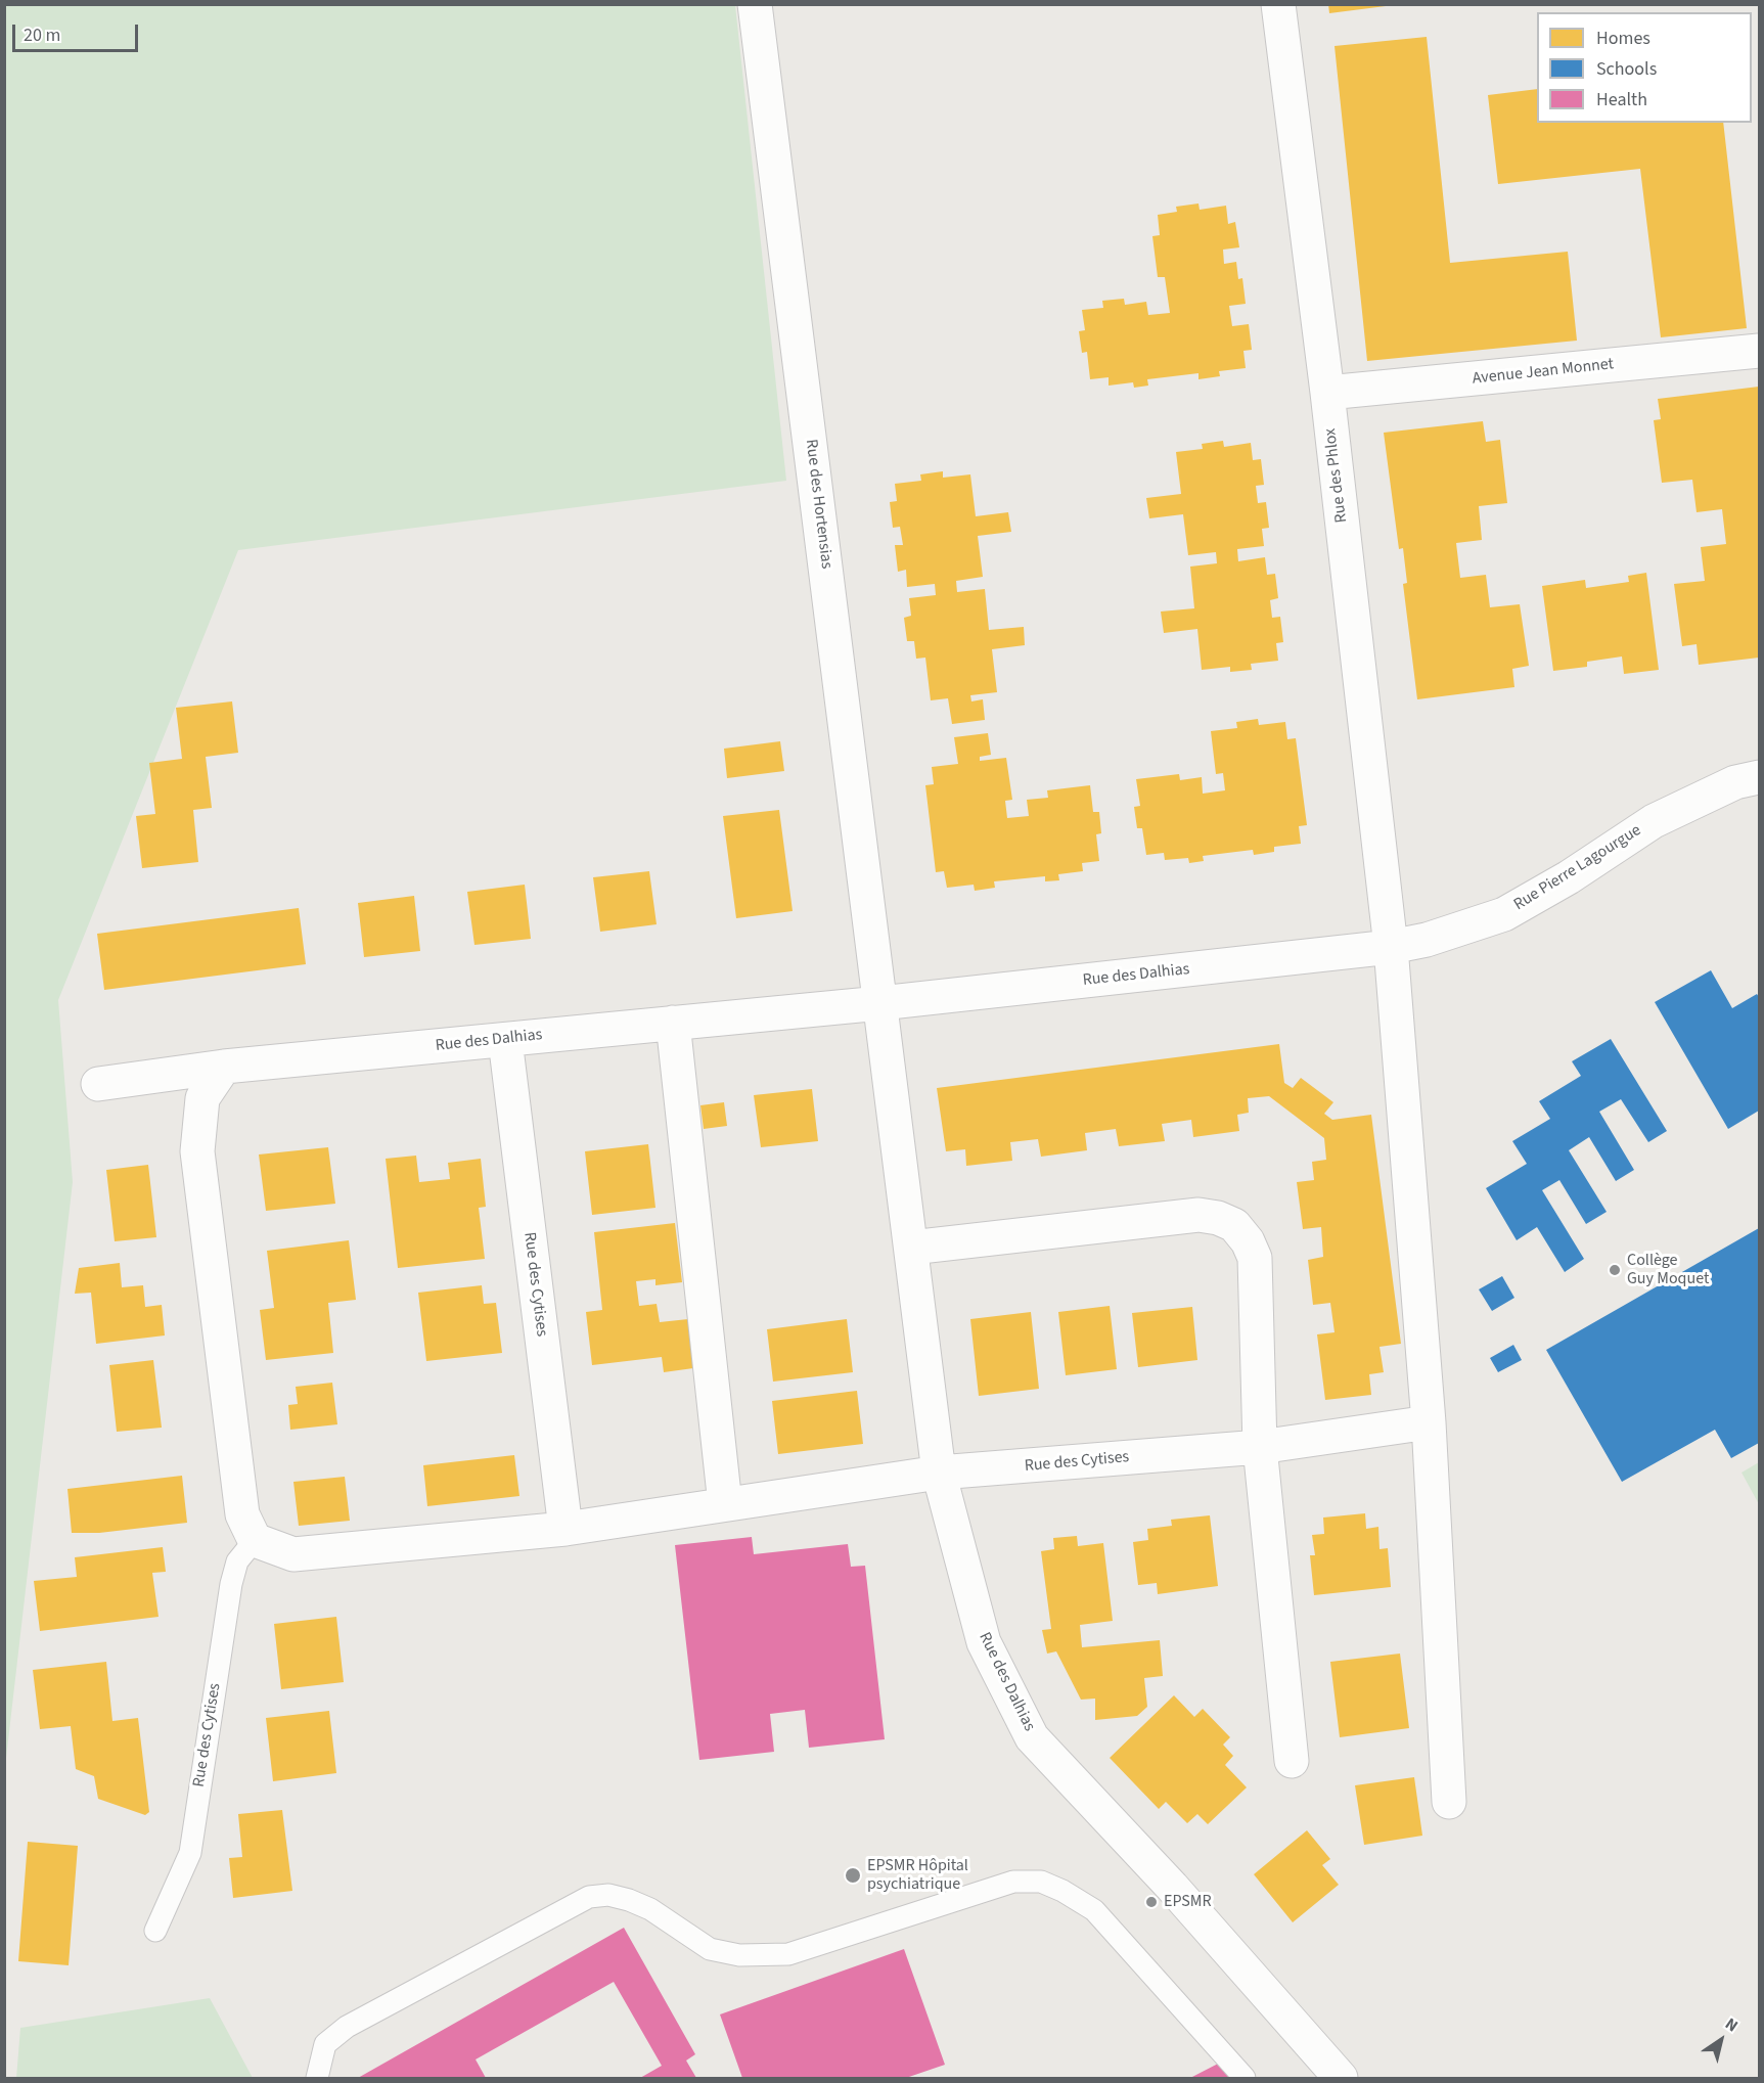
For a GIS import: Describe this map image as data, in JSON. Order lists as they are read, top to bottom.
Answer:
{
  "streets": {
    "street": [
      "Avenue Jean Monnet",
      "Rue des Phlox",
      "Rue des Hortensias",
      "Rue Pierre Lagourgue",
      "Rue des Dalhias",
      "Rue des Cytises"
    ]
  },
  "crossings": [
    ["Avenue Jean Monnet", "Rue des Phlox"],
    ["Rue des Phlox", "Rue Pierre Lagourgue"],
    ["Rue des Phlox", "Rue des Dalhias"],
    ["Rue des Phlox", "Rue des Cytises"],
    ["Rue des Hortensias", "Rue des Dalhias"],
    ["Rue Pierre Lagourgue", "Rue des Dalhias"],
    ["Rue des Dalhias", "Rue des Cytises"]
  ],
  "places": ["Collège Guy Moquet", "EPSMR Hôpital psychiatrique", "EPSMR"],
  "legend": ["Homes", "Schools", "Health"],
  "scale_bar": "20 m",
  "north": "top right"
}
